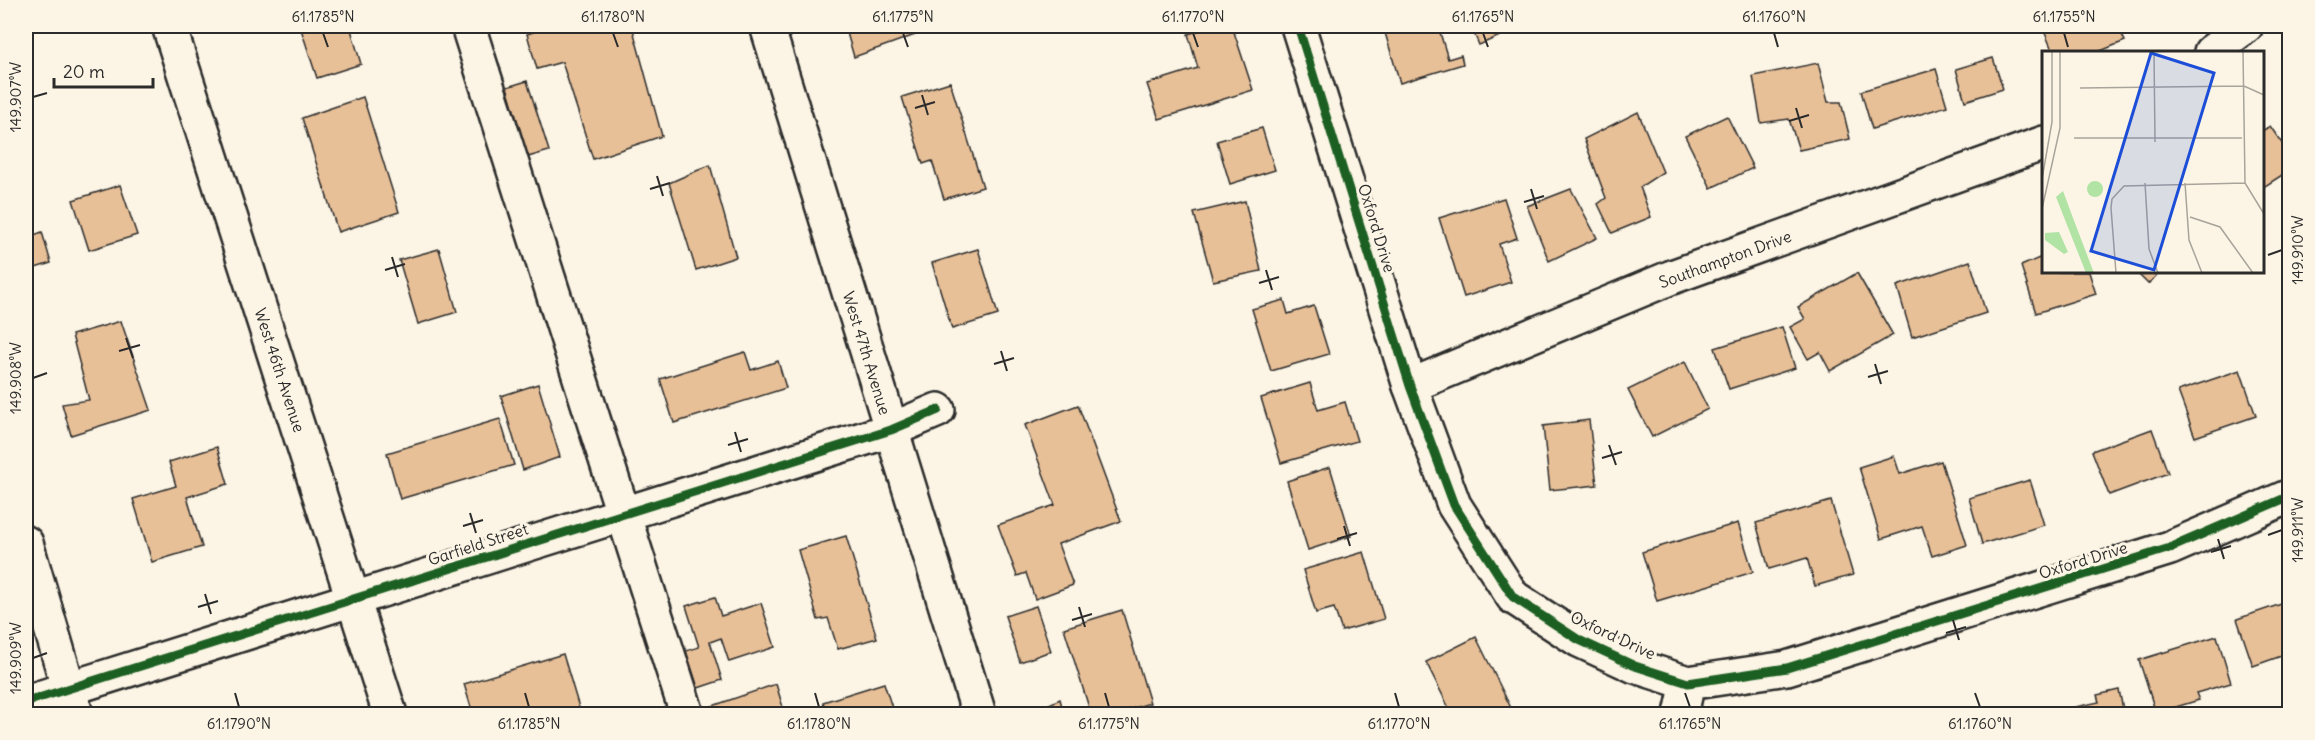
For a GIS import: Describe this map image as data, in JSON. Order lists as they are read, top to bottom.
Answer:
{
  "streets": {
    "street": [
      "Oxford Drive",
      "Southampton Drive",
      "West 47th Avenue",
      "West 46th Avenue",
      "Garfield Street"
    ]
  },
  "crossings": [
    ["Oxford Drive", "Southampton Drive"],
    ["West 47th Avenue", "Garfield Street"],
    ["West 46th Avenue", "Garfield Street"]
  ],
  "scale_bar": "20 m",
  "coordinates": [
    "61.1785°N",
    "61.1780°N",
    "61.1775°N",
    "61.1770°N",
    "61.1765°N",
    "61.1760°N",
    "61.1755°N",
    "149.907°W",
    "149.910°W",
    "149.908°W",
    "149.911°W",
    "149.909°W",
    "61.1790°N"
  ]
}
